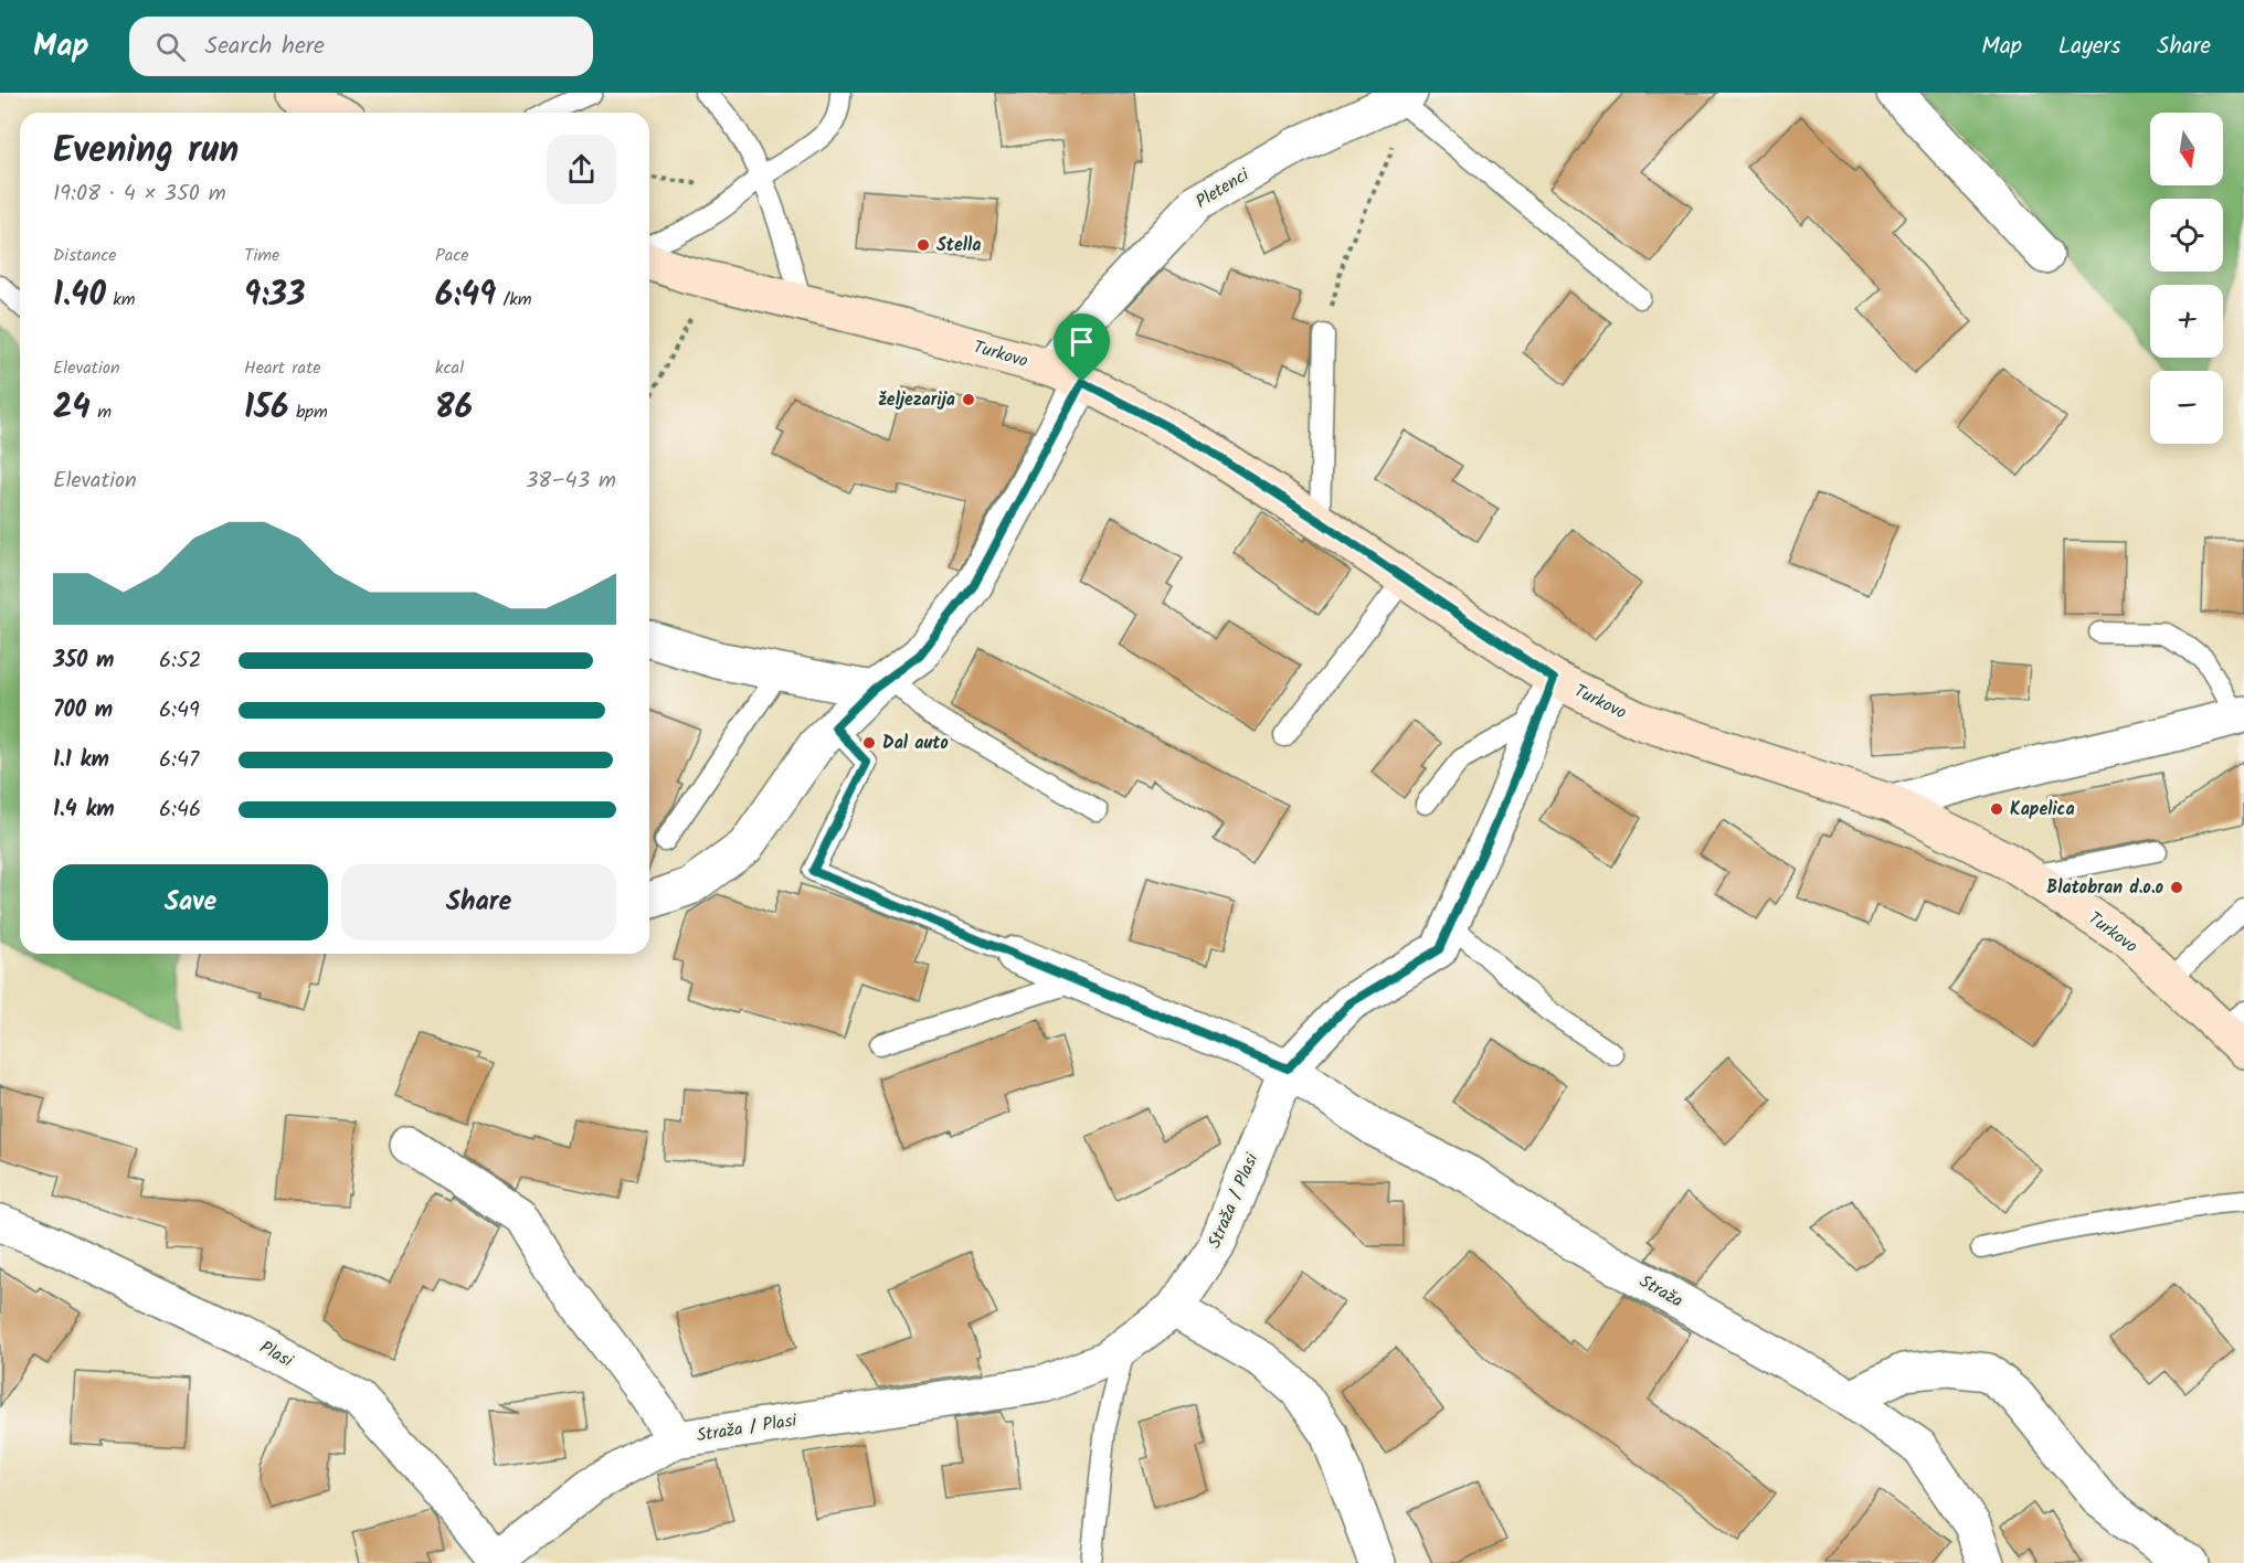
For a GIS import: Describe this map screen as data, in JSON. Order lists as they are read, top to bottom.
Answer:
{
  "streets": {
    "main road": ["Turkovo"],
    "street": [
      "Pletenci",
      "Straža / Plasi",
      "Straža",
      "Plasi"
    ]
  },
  "crossings": [
    ["Pletenci", "Turkovo"],
    ["Turkovo", "Straža / Plasi"],
    ["Straža / Plasi", "Straža"],
    ["Straža / Plasi", "Plasi"]
  ],
  "places": [
    "Stella",
    "željezarija",
    "Dal auto",
    "Kapelica",
    "Blatobran d.o.o"
  ],
  "north": "bottom",
  "page": {
    "header": "Map",
    "search": "Search here",
    "nav": ["Map", "Layers", "Share"],
    "map_buttons": ["+", "−"],
    "heading": ["Evening run", "19:08 · 4 × 350 m"],
    "stats": [
      ["Distance", "1.40 km"],
      ["Time", "9:33"],
      ["Pace", "6:49 /km"],
      ["Elevation", "24 m"],
      ["Heart rate", "156 bpm"],
      ["kcal", "86"]
    ],
    "chart": ["Elevation", "38–43 m"],
    "list": [
      {
        "name": "350 m",
        "note": "6:52"
      },
      {
        "name": "700 m",
        "note": "6:49"
      },
      {
        "name": "1.1 km",
        "note": "6:47"
      },
      {
        "name": "1.4 km",
        "note": "6:46"
      }
    ],
    "buttons": ["Save", "Share"]
  }
}
